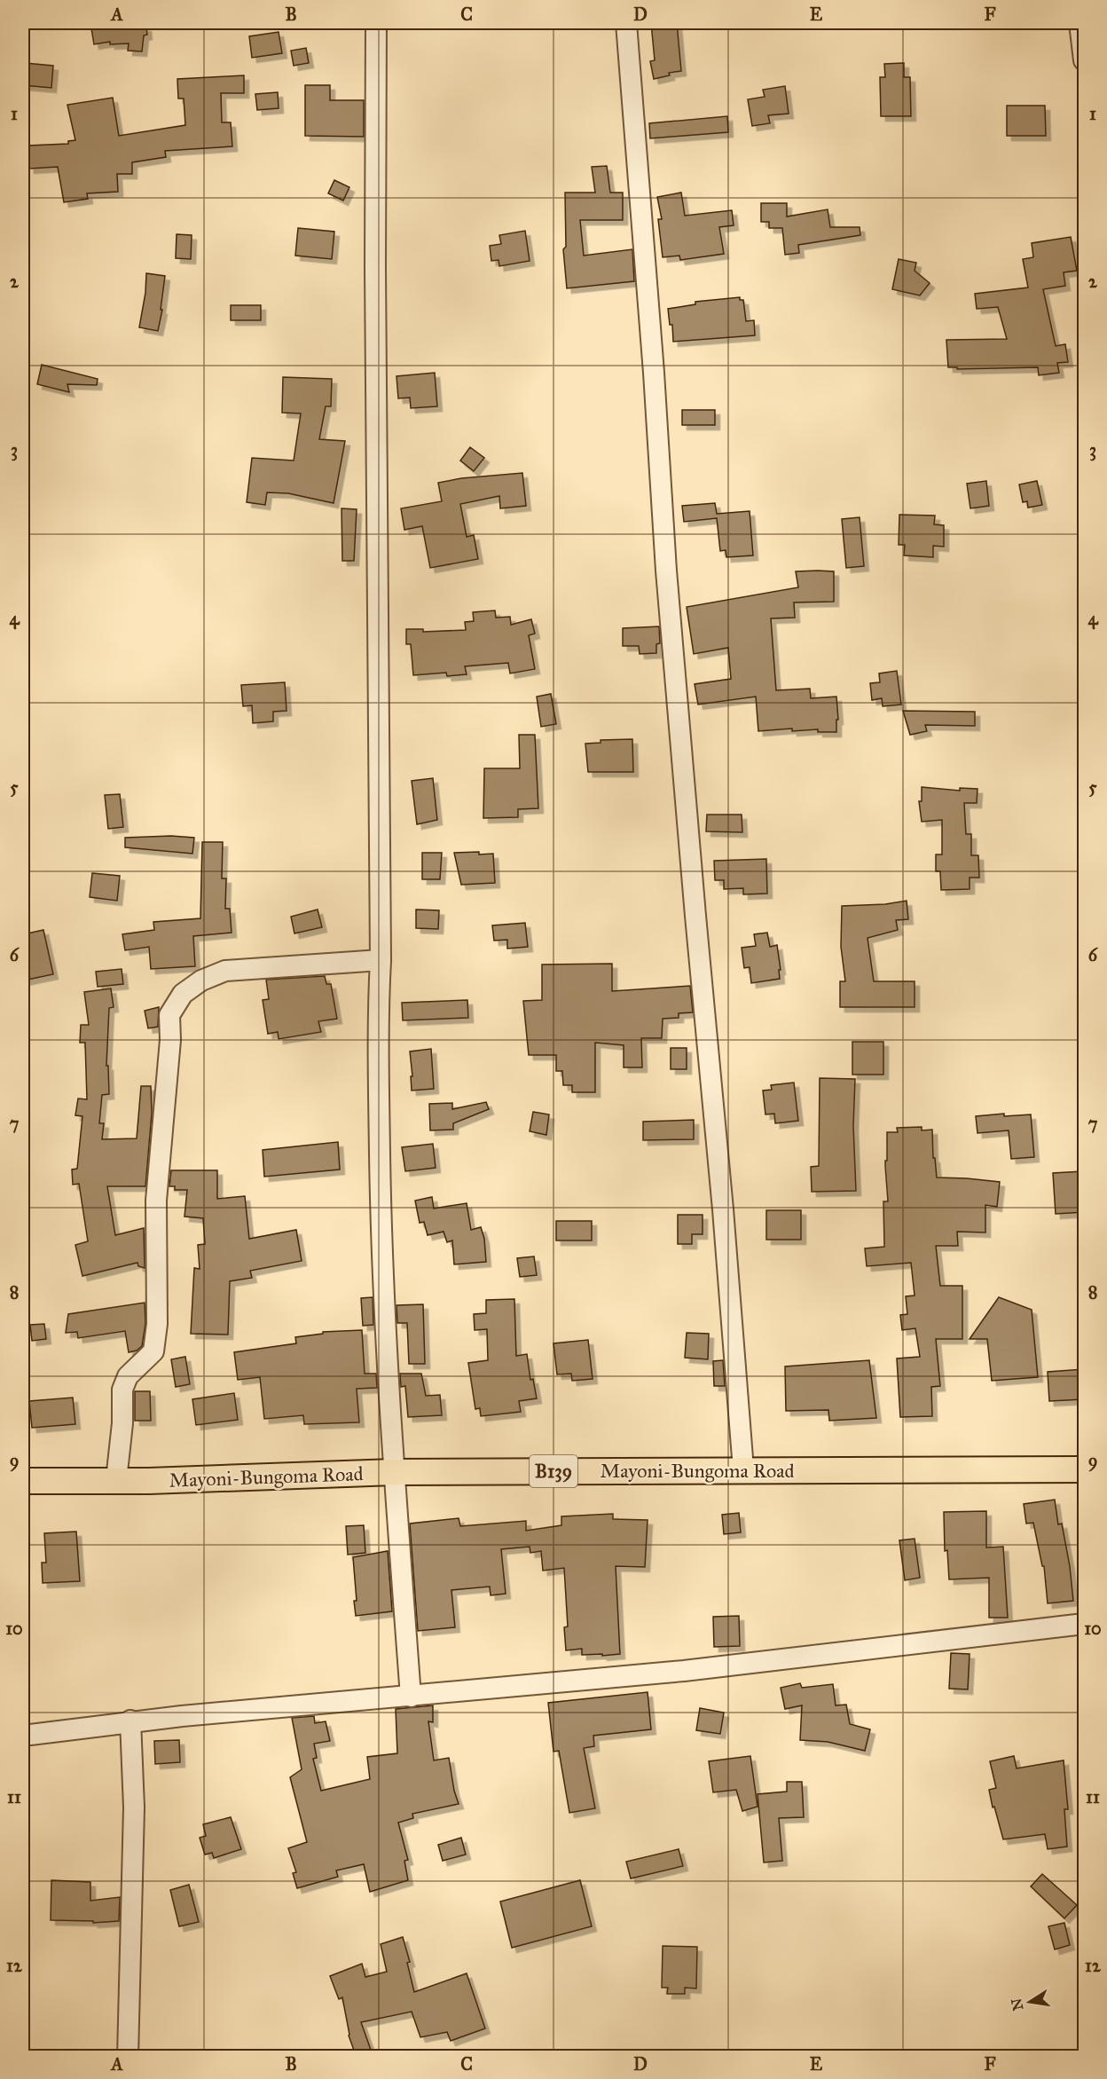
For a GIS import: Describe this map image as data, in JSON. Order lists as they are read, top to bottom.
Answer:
{
  "streets": {
    "main road": ["Mayoni-Bungoma Road", "B139"]
  },
  "north": "left",
  "grid": {
    "columns": [
      "A",
      "B",
      "C",
      "D",
      "E",
      "F"
    ],
    "rows": [
      "1",
      "2",
      "3",
      "4",
      "5",
      "6",
      "7",
      "8",
      "9",
      "10",
      "11",
      "12"
    ]
  }
}
